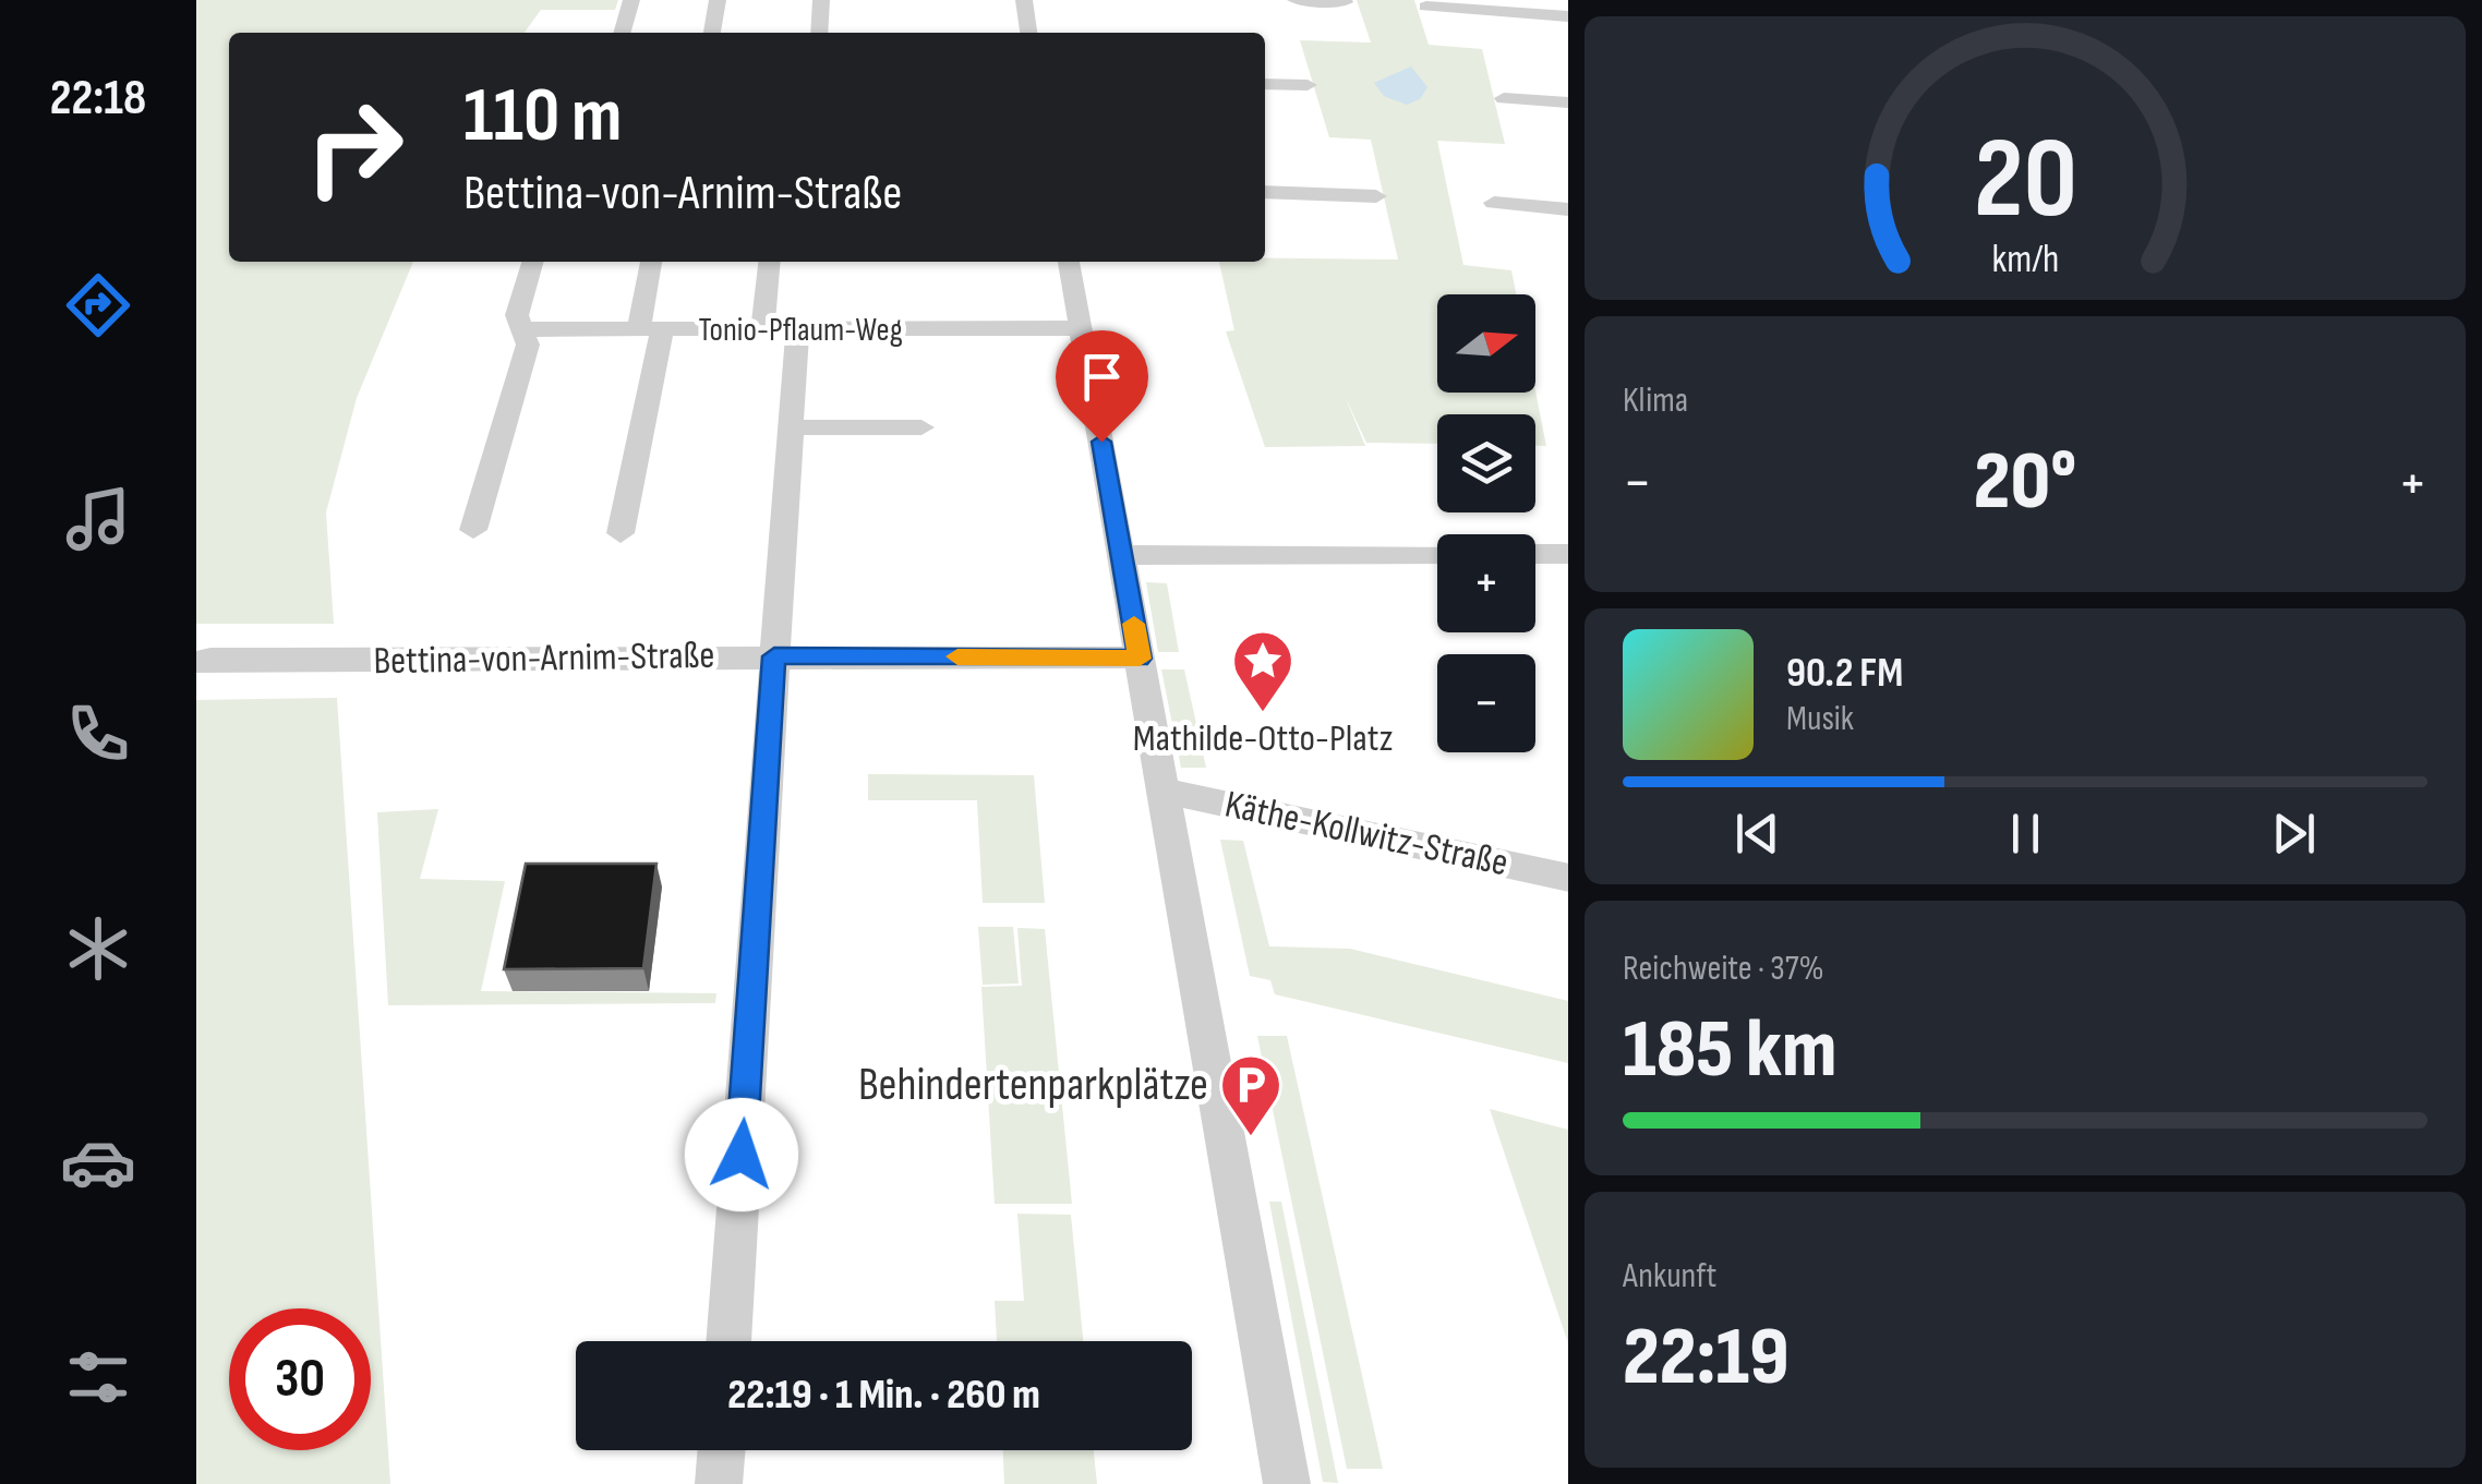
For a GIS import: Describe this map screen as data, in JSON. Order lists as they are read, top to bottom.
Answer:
{
  "streets": {
    "street": ["Tonio-Pflaum-Weg", "Bettina-von-Arnim-Straße", "Käthe-Kollwitz-Straße"]
  },
  "places": {
    "place": ["Mathilde-Otto-Platz"],
    "parking": ["Behindertenparkplätze"]
  },
  "north": "right",
  "page": {
    "tabs": "22:18",
    "turn": ["110 m", "Bettina-von-Arnim-Straße"],
    "map_buttons": ["+", "−"],
    "tile": [
      "Klima",
      ["Reichweite · 37%", "185 km"],
      ["Ankunft", "22:19"]
    ],
    "heat": ["−", "20°", "+"],
    "song": ["90.2 FM", "Musik"],
    "limit": "30",
    "trip": "22:19 · 1 Min. · 260 m",
    "gauge": ["20", "km/h"]
  }
}
